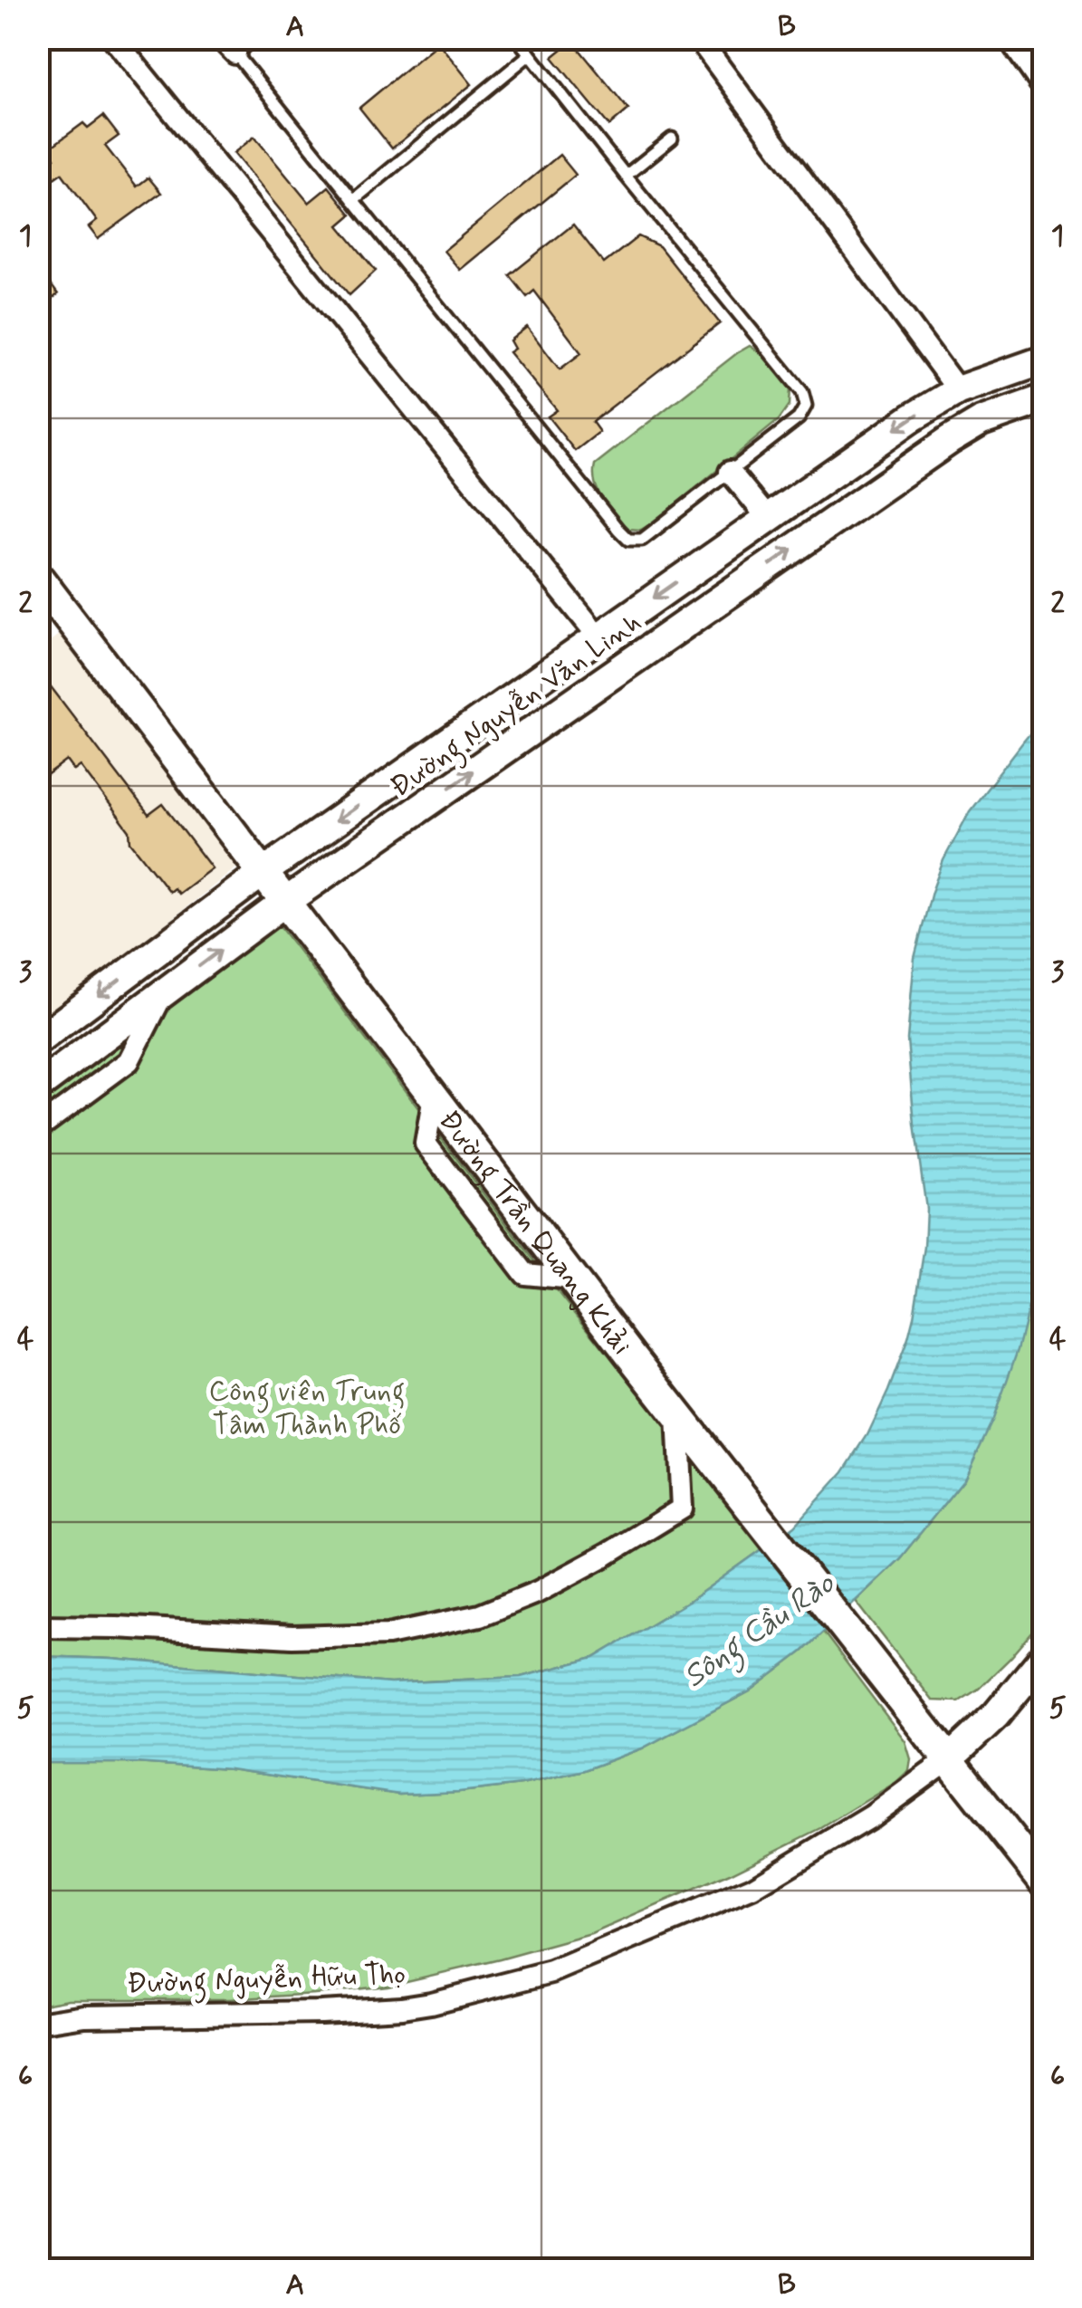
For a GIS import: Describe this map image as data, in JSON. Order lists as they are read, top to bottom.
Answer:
{
  "streets": {
    "main road": ["Đường Trần Quang Khải"],
    "street": ["Đường Nguyễn Văn Linh", "Đường Nguyễn Hữu Thọ"]
  },
  "crossings": [
    ["Đường Nguyễn Văn Linh", "Đường Trần Quang Khải"],
    ["Đường Trần Quang Khải", "Đường Nguyễn Hữu Thọ"]
  ],
  "water": ["Sông Cầu Rào"],
  "parks": ["Công viên Trung Tâm Thành Phố"],
  "grid": {
    "columns": ["A", "B"],
    "rows": [
      "1",
      "2",
      "3",
      "4",
      "5",
      "6"
    ]
  }
}
